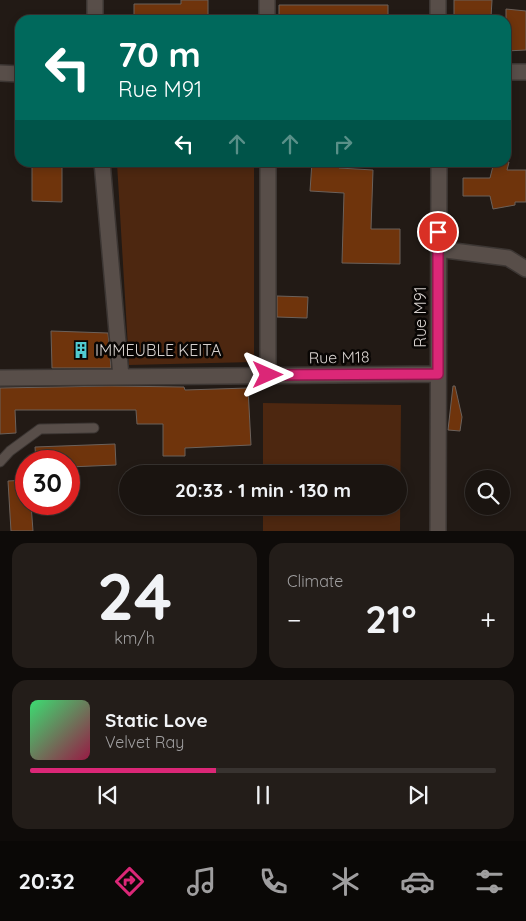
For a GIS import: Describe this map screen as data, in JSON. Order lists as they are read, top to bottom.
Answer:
{
  "streets": {
    "street": ["Rue M91", "Rue M18"]
  },
  "crossings": [
    ["Rue M91", "Rue M18"]
  ],
  "places": {
    "building": ["IMMEUBLE KEITA"]
  },
  "page": {
    "turn": ["70 m", "Rue M91"],
    "limit": "30",
    "trip": "20:33 · 1 min · 130 m",
    "tile": [
      ["24", "km/h"],
      "Climate"
    ],
    "heat": ["−", "21°", "+"],
    "song": ["Static Love", "Velvet Ray"],
    "tabs": "20:32"
  }
}
